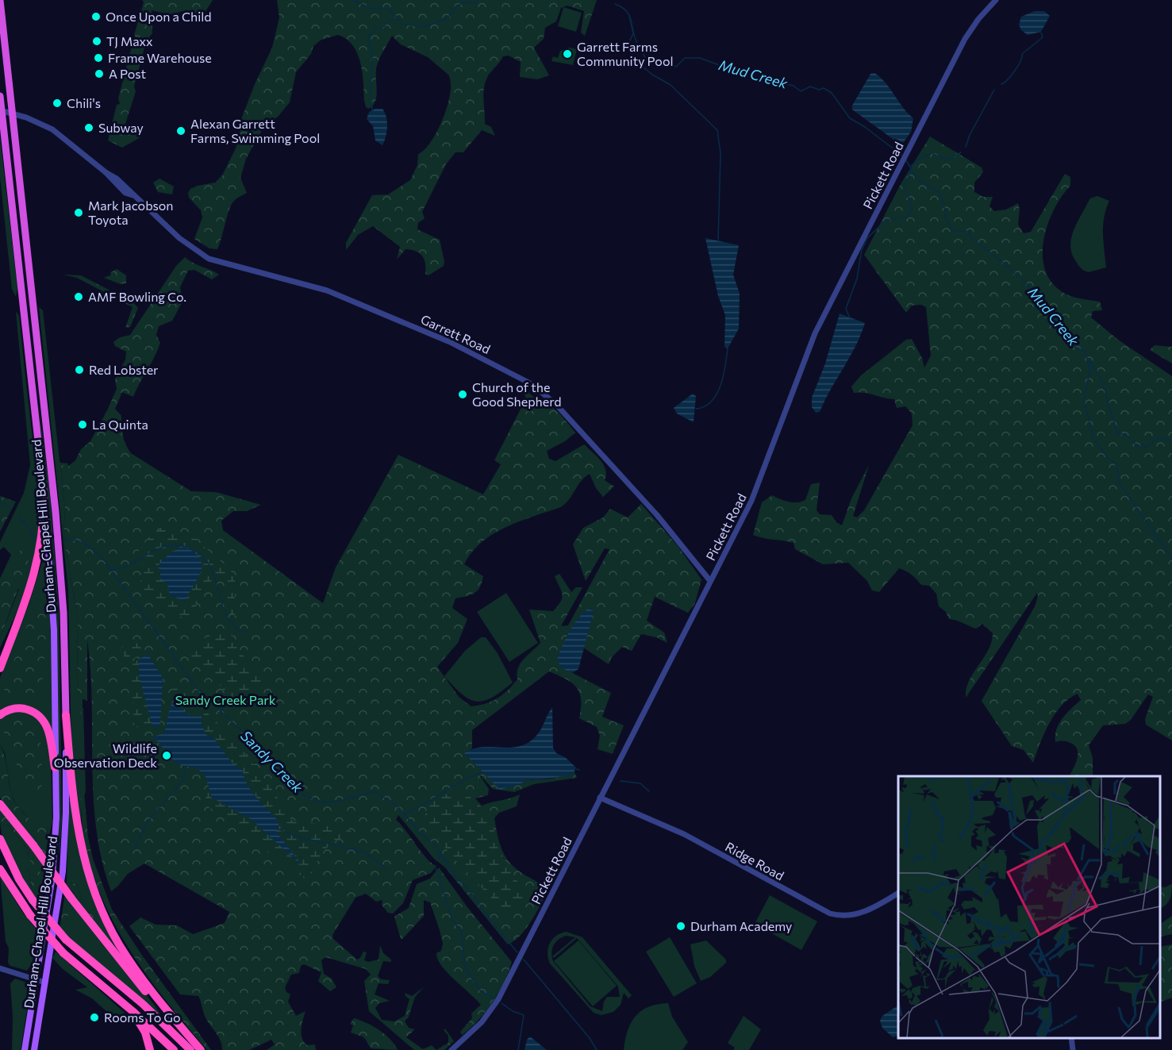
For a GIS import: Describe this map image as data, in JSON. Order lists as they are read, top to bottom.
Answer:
{
  "streets": {
    "highway": ["Durham-Chapel Hill Boulevard"],
    "street": ["Pickett Road", "Garrett Road", "Ridge Road"]
  },
  "crossings": [
    ["Pickett Road", "Garrett Road"],
    ["Pickett Road", "Ridge Road"],
    ["Garrett Road", "Durham-Chapel Hill Boulevard"]
  ],
  "water": ["Mud Creek", "Sandy Creek"],
  "parks": ["Sandy Creek Park"],
  "places": [
    "Once Upon a Child",
    "TJ Maxx",
    "Garrett Farms Community Pool",
    "Frame Warehouse",
    "A Post",
    "Chili's",
    "Subway",
    "Alexan Garrett Farms, Swimming Pool",
    "Mark Jacobson Toyota",
    "AMF Bowling Co.",
    "Red Lobster",
    "Church of the Good Shepherd",
    "La Quinta",
    "Wildlife Observation Deck",
    "Durham Academy",
    "Rooms To Go"
  ]
}
